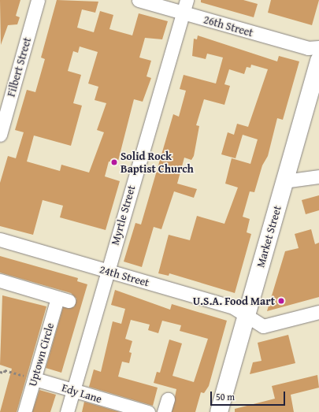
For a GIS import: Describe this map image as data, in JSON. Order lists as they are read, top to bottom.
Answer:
{
  "streets": {
    "main road": ["Market Street"],
    "street": [
      "26th Street",
      "Filbert Street",
      "Myrtle Street",
      "24th Street",
      "Uptown Circle",
      "Edy Lane"
    ]
  },
  "crossings": [
    ["26th Street", "Myrtle Street"],
    ["Myrtle Street", "24th Street"],
    ["Myrtle Street", "Edy Lane"],
    ["Market Street", "24th Street"],
    ["Uptown Circle", "Edy Lane"]
  ],
  "places": ["Solid Rock Baptist Church", "U.S.A. Food Mart"],
  "scale_bar": "50 m"
}
